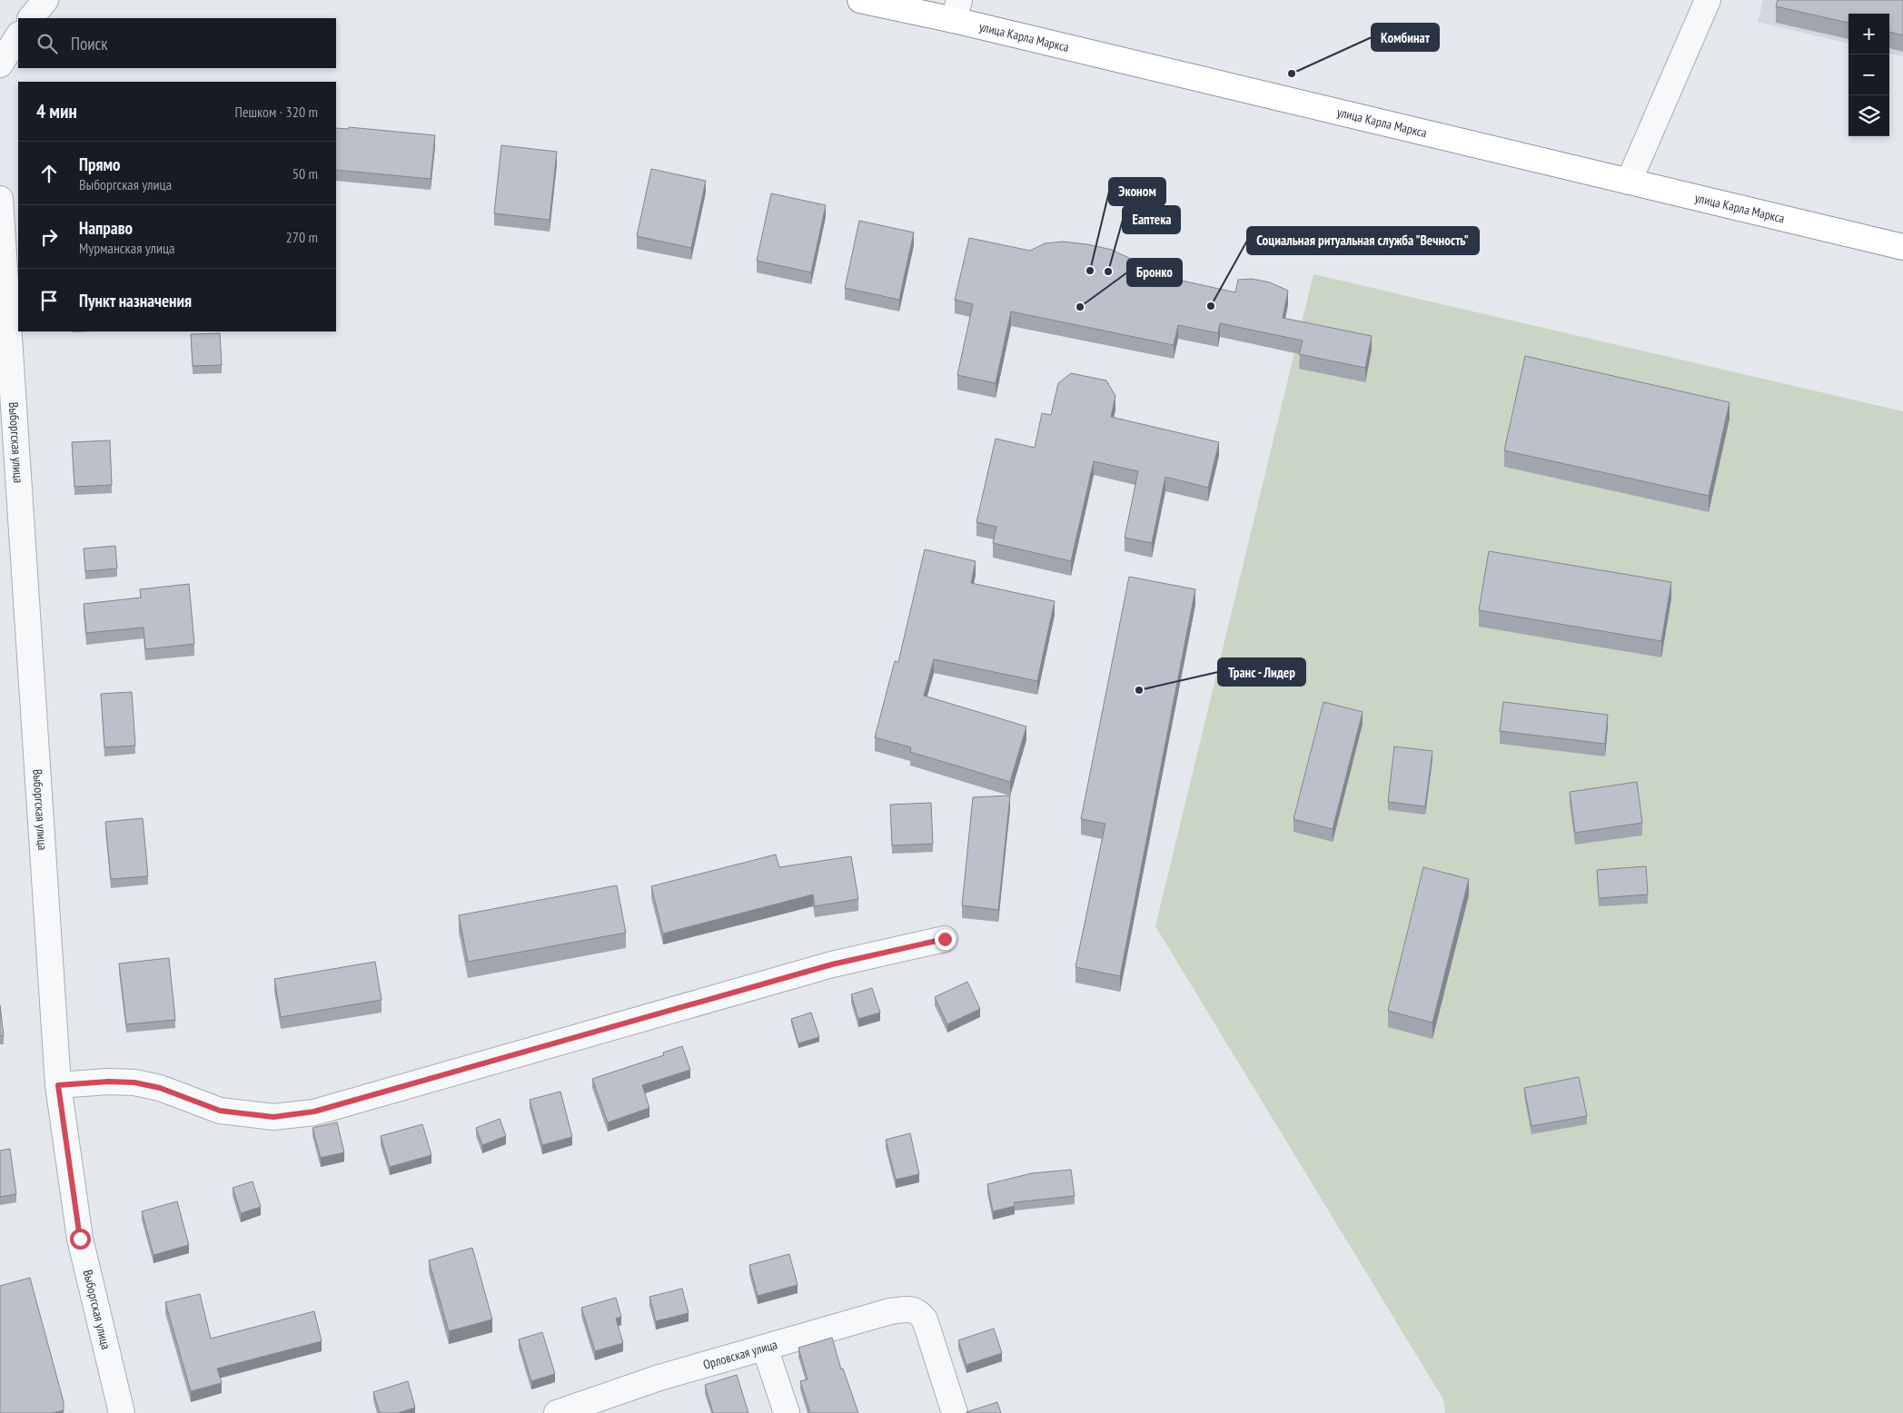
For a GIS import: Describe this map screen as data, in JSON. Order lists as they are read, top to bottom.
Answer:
{
  "streets": {
    "highway": ["улица Карла Маркса"],
    "street": ["Выборгская улица", "Орловская улица"]
  },
  "places": [
    "Комбинат",
    "Эконом",
    "Еаптека",
    "Социальная ритуальная служба \"Вечность\"",
    "Бронко",
    "Транс - Лидер"
  ],
  "page": {
    "map_buttons": ["+", "−"],
    "search": "Поиск",
    "heading": ["4 мин", "Пешком · 320 m"],
    "list": [
      ["Прямо", "Выборгская улица", "50 m"],
      ["Направо", "Мурманская улица", "270 m"],
      "Пункт назначения"
    ]
  }
}
